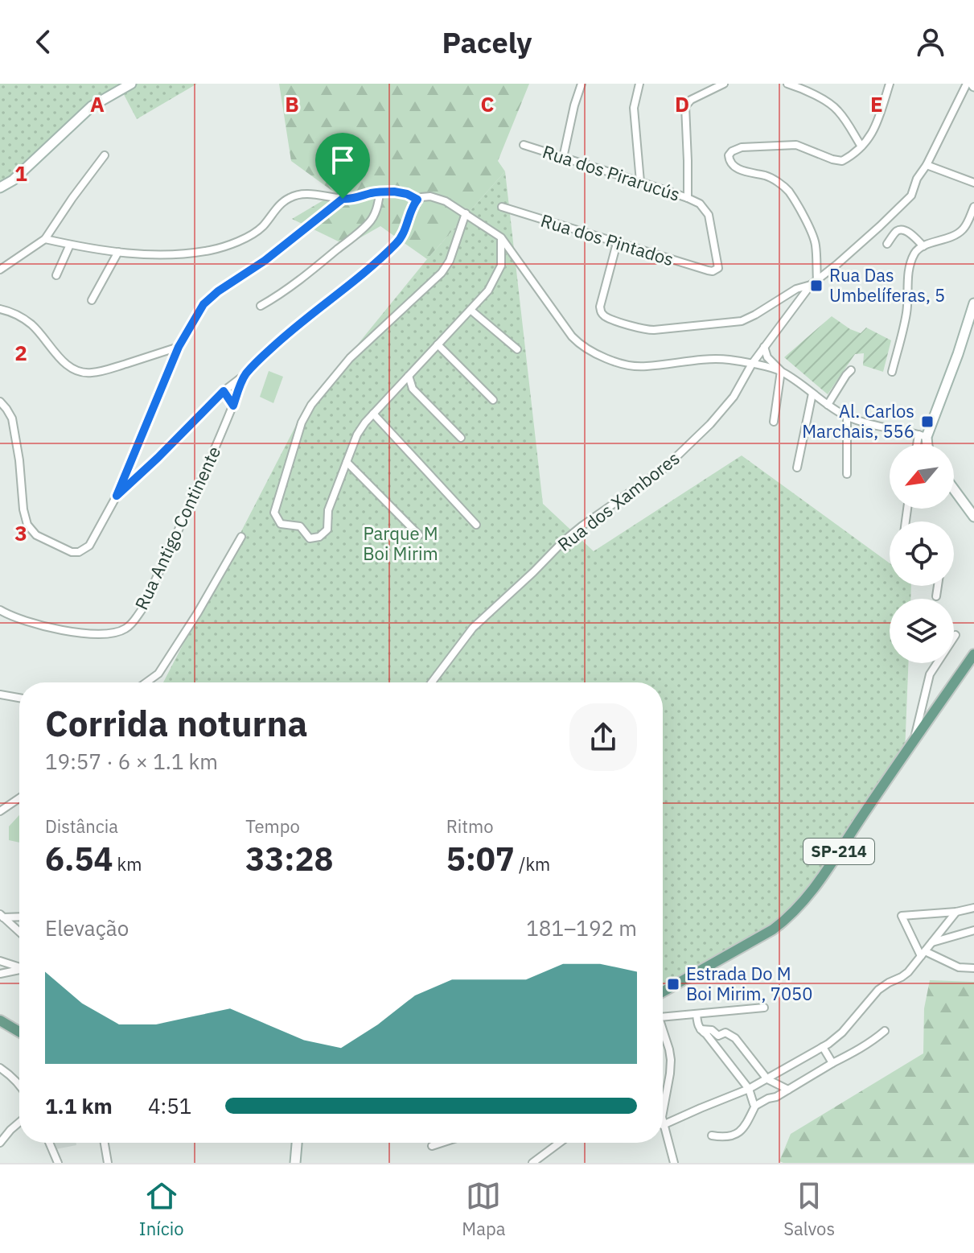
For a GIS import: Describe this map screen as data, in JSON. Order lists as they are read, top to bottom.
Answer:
{
  "streets": {
    "main road": ["SP-214"],
    "street": [
      "Rua dos Pirarucús",
      "Rua dos Pintados",
      "Rua dos Xambores",
      "Rua Antigo Continente"
    ]
  },
  "crossings": [
    ["Rua dos Pirarucús", "Rua dos Pintados"]
  ],
  "parks": ["Parque M Boi Mirim"],
  "places": {
    "transit": ["Rua Das Umbelíferas, 5", "Al. Carlos Marchais, 556", "Estrada Do M Boi Mirim, 7050"]
  },
  "north": "bottom left",
  "page": {
    "header": "Pacely",
    "heading": ["Corrida noturna", "19:57 · 6 × 1.1 km"],
    "stats": [
      ["Distância", "6.54 km"],
      ["Tempo", "33:28"],
      ["Ritmo", "5:07 /km"]
    ],
    "chart": ["Elevação", "181–192 m"],
    "list": [
      {
        "name": "1.1 km",
        "note": "4:51"
      }
    ],
    "tabs": ["Início", "Mapa", "Salvos"]
  },
  "grid": {
    "columns": [
      "A",
      "B",
      "C",
      "D",
      "E"
    ],
    "rows": ["1", "2", "3"]
  }
}
